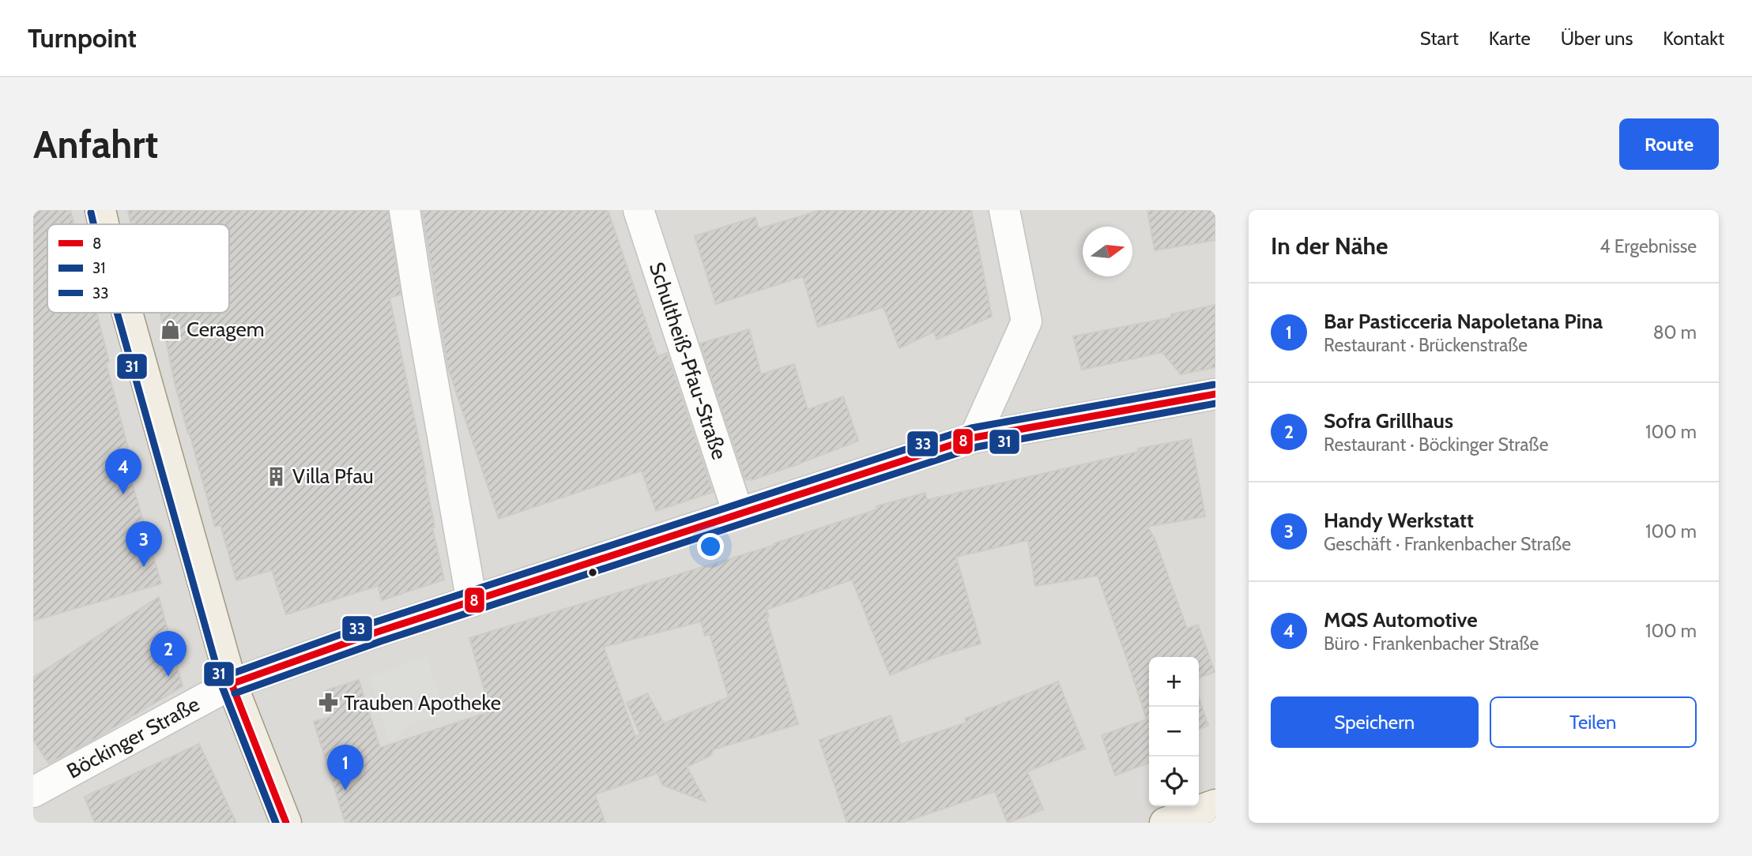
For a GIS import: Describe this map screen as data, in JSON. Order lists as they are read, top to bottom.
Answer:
{
  "streets": {
    "street": ["Schultheiß-Pfau-Straße", "Böckinger Straße"]
  },
  "crossings": [
    ["Schultheiß-Pfau-Straße", "Böckinger Straße"]
  ],
  "places": {
    "shop": ["Ceragem"],
    "building": ["Villa Pfau"],
    "pharmacy": ["Trauben Apotheke"]
  },
  "lines": ["transit line 31", "transit line 33", "transit line 8"],
  "legend": ["8", "31", "33"],
  "north": "right",
  "page": {
    "header": "Turnpoint",
    "nav": [
      "Start",
      "Karte",
      "Über uns",
      "Kontakt"
    ],
    "buttons": [
      "Route",
      ["Speichern", "Teilen"]
    ],
    "title": "Anfahrt",
    "heading": ["In der Nähe", "4 Ergebnisse"],
    "list": [
      {
        "mark": "1",
        "name": "Bar Pasticceria Napoletana Pina",
        "note": "Restaurant · Brückenstraße",
        "value": "80 m"
      },
      {
        "mark": "2",
        "name": "Sofra Grillhaus",
        "note": "Restaurant · Böckinger Straße",
        "value": "100 m"
      },
      {
        "mark": "3",
        "name": "Handy Werkstatt",
        "note": "Geschäft · Frankenbacher Straße",
        "value": "100 m"
      },
      {
        "mark": "4",
        "name": "MQS Automotive",
        "note": "Büro · Frankenbacher Straße",
        "value": "100 m"
      }
    ],
    "pins": [
      "4",
      "3",
      "2",
      "1"
    ],
    "map_buttons": ["+", "−"]
  }
}
